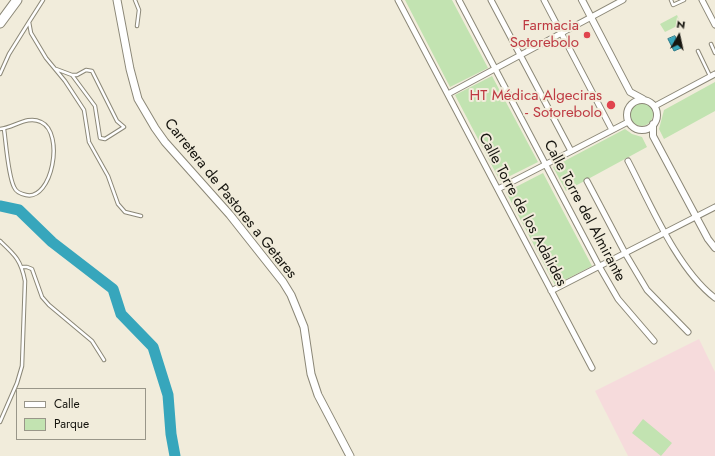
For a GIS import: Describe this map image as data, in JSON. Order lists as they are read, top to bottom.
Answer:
{
  "streets": {
    "main road": ["Carretera de Pastores a Getares"],
    "street": ["Calle Torre de los Adalides", "Calle Torre del Almirante"]
  },
  "places": ["Farmacia Sotorebolo", "HT Médica Algeciras - Sotorebolo"],
  "legend": ["Calle", "Parque"],
  "north": "top"
}
